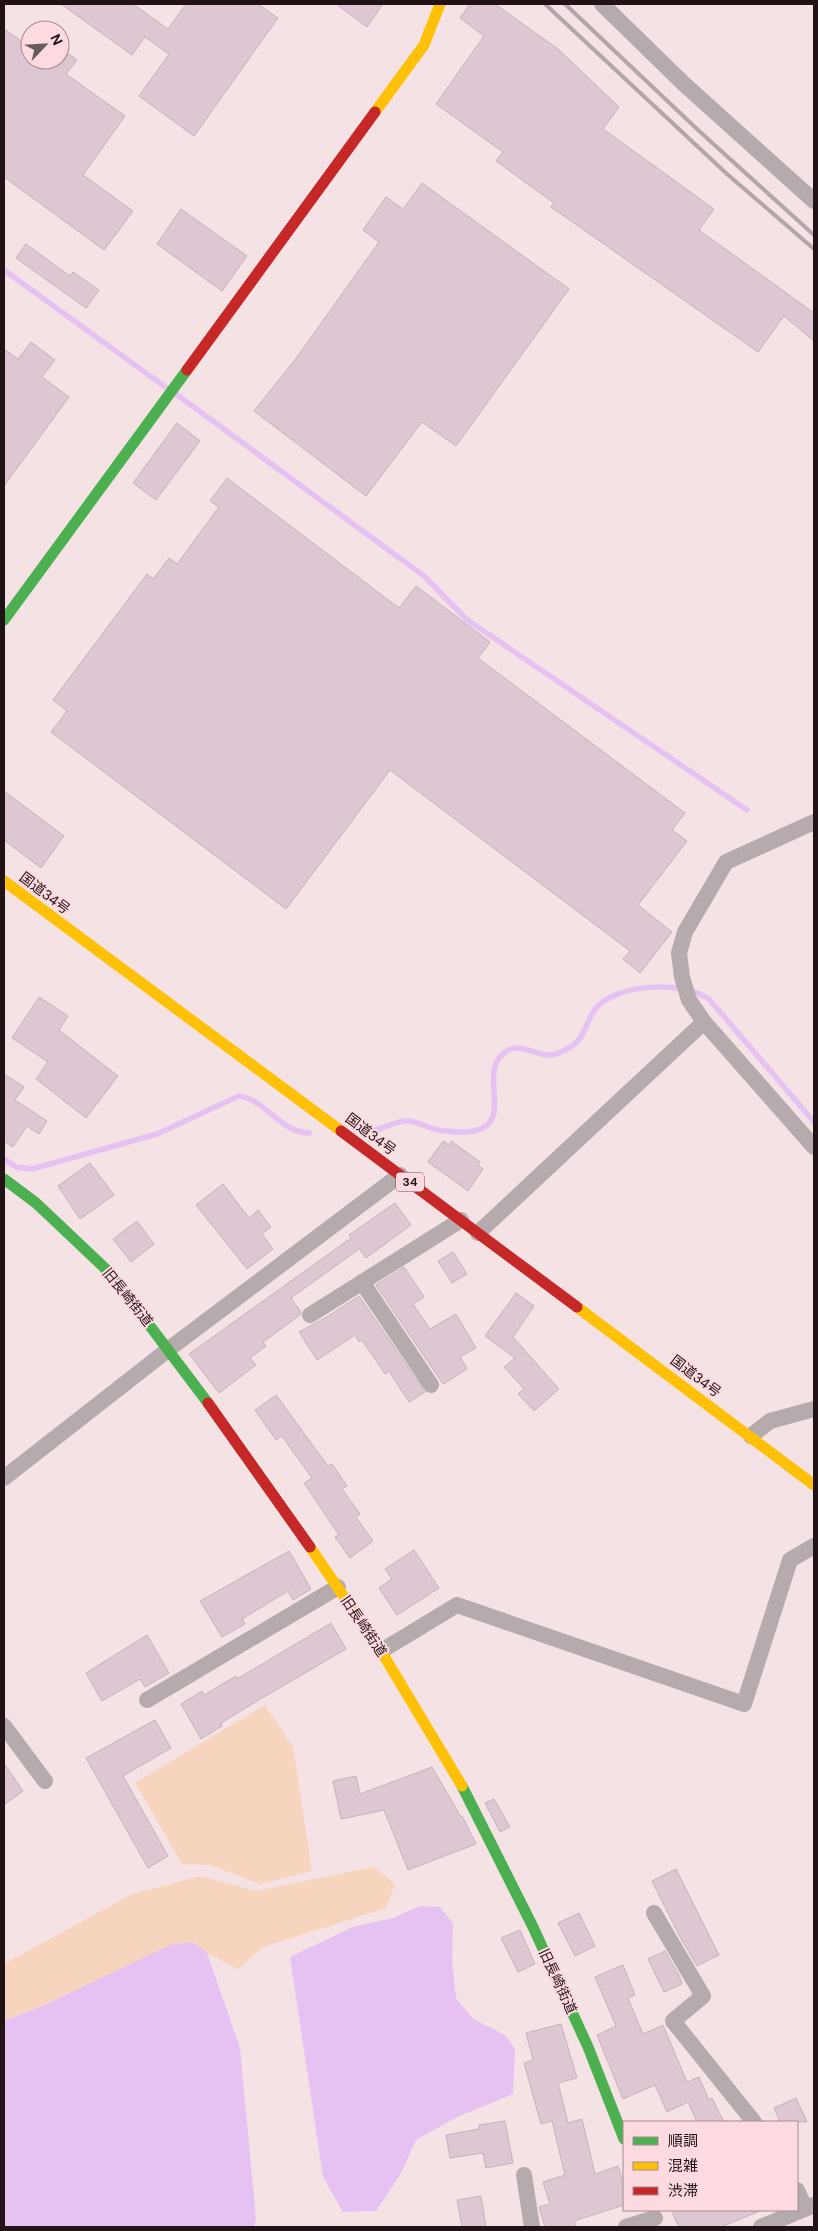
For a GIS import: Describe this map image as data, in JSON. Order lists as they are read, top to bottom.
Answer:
{
  "streets": {
    "main road": ["国道34号", "34", "旧長崎街道"]
  },
  "legend": ["順調", "混雑", "渋滞"],
  "north": "top right"
}
